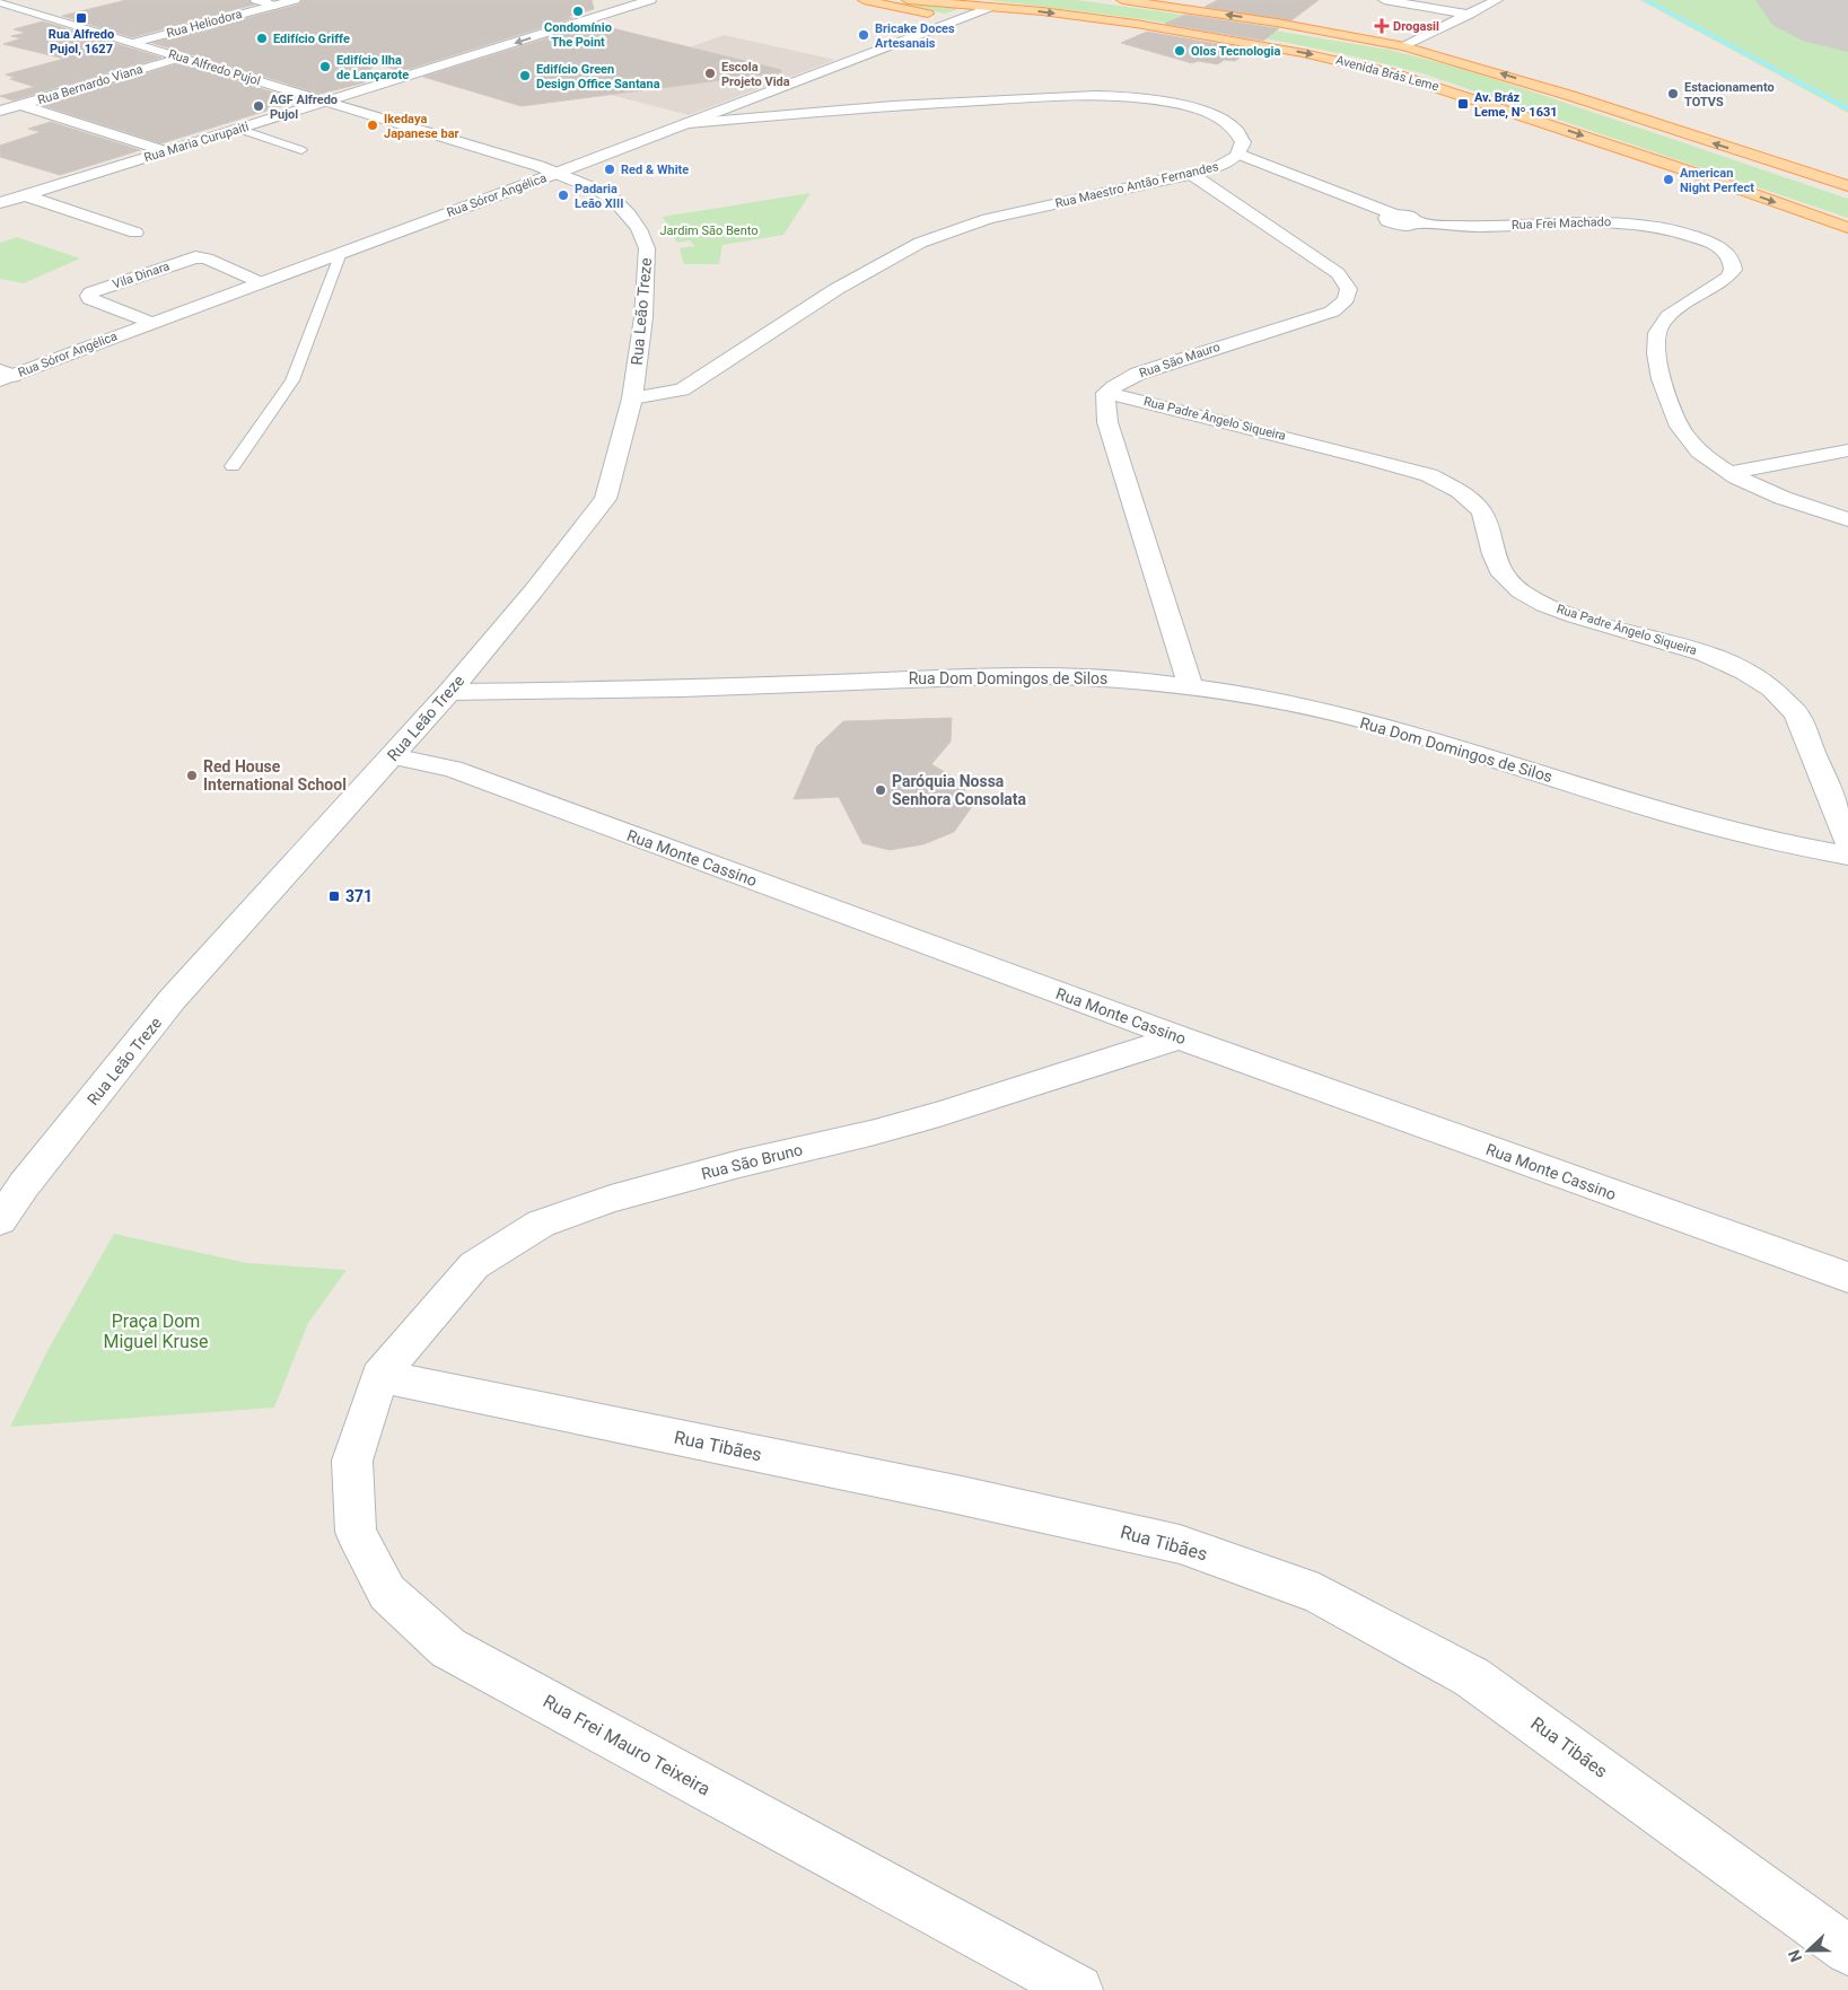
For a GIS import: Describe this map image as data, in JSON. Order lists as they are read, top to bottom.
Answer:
{
  "streets": {
    "main road": ["Avenida Brás Leme"],
    "street": [
      "Rua Heliodora",
      "Rua Alfredo Pujol",
      "Rua Bernardo Viana",
      "Rua Maria Curupaiti",
      "Rua Maestro Antão Fernandes",
      "Rua Sóror Angélica",
      "Rua Frei Machado",
      "Vila Dinara",
      "Rua Leão Treze",
      "Rua São Mauro",
      "Rua Padre Ângelo Siqueira",
      "Rua Dom Domingos de Silos",
      "Rua Monte Cassino",
      "Rua São Bruno",
      "Rua Tibães",
      "Rua Frei Mauro Teixeira"
    ]
  },
  "crossings": [
    ["Rua Heliodora", "Rua Alfredo Pujol"],
    ["Rua Alfredo Pujol", "Rua Bernardo Viana"],
    ["Rua Alfredo Pujol", "Rua Maria Curupaiti"],
    ["Rua Alfredo Pujol", "Rua Sóror Angélica"],
    ["Rua Alfredo Pujol", "Rua Leão Treze"],
    ["Avenida Brás Leme", "Rua Sóror Angélica"],
    ["Rua Maestro Antão Fernandes", "Rua Sóror Angélica"],
    ["Rua Maestro Antão Fernandes", "Rua Frei Machado"],
    ["Rua Maestro Antão Fernandes", "Rua Leão Treze"],
    ["Rua Maestro Antão Fernandes", "Rua São Mauro"],
    ["Rua Sóror Angélica", "Vila Dinara"],
    ["Rua Sóror Angélica", "Rua Leão Treze"],
    ["Rua Leão Treze", "Rua Dom Domingos de Silos"],
    ["Rua Leão Treze", "Rua Monte Cassino"],
    ["Rua São Mauro", "Rua Padre Ângelo Siqueira"],
    ["Rua Monte Cassino", "Rua São Bruno"],
    ["Rua São Bruno", "Rua Tibães"],
    ["Rua São Bruno", "Rua Frei Mauro Teixeira"],
    ["Rua Tibães", "Rua Frei Mauro Teixeira"]
  ],
  "one_way": ["Rua Maria Curupaiti"],
  "parks": ["Jardim São Bento", "Praça Dom Miguel Kruse"],
  "places": {
    "other": [
      "Condomínio The Point",
      "Bricake Doces Artesanais",
      "Edifício Griffe",
      "Olos Tecnologia",
      "Edifício Ilha de Lançarote",
      "Escola Projeto Vida",
      "Edifício Green Design Office Santana",
      "Estacionamento TOTVS",
      "AGF Alfredo Pujol",
      "Ikedaya Japanese bar",
      "Red & White",
      "American Night Perfect",
      "Padaria Leão XIII",
      "Red House International School",
      "Paróquia Nossa Senhora Consolata"
    ],
    "transit": ["Rua Alfredo Pujol, 1627", "Av. Bráz Leme, Nº 1631", "371"],
    "health": ["Drogasil"]
  },
  "north": "left"
}
